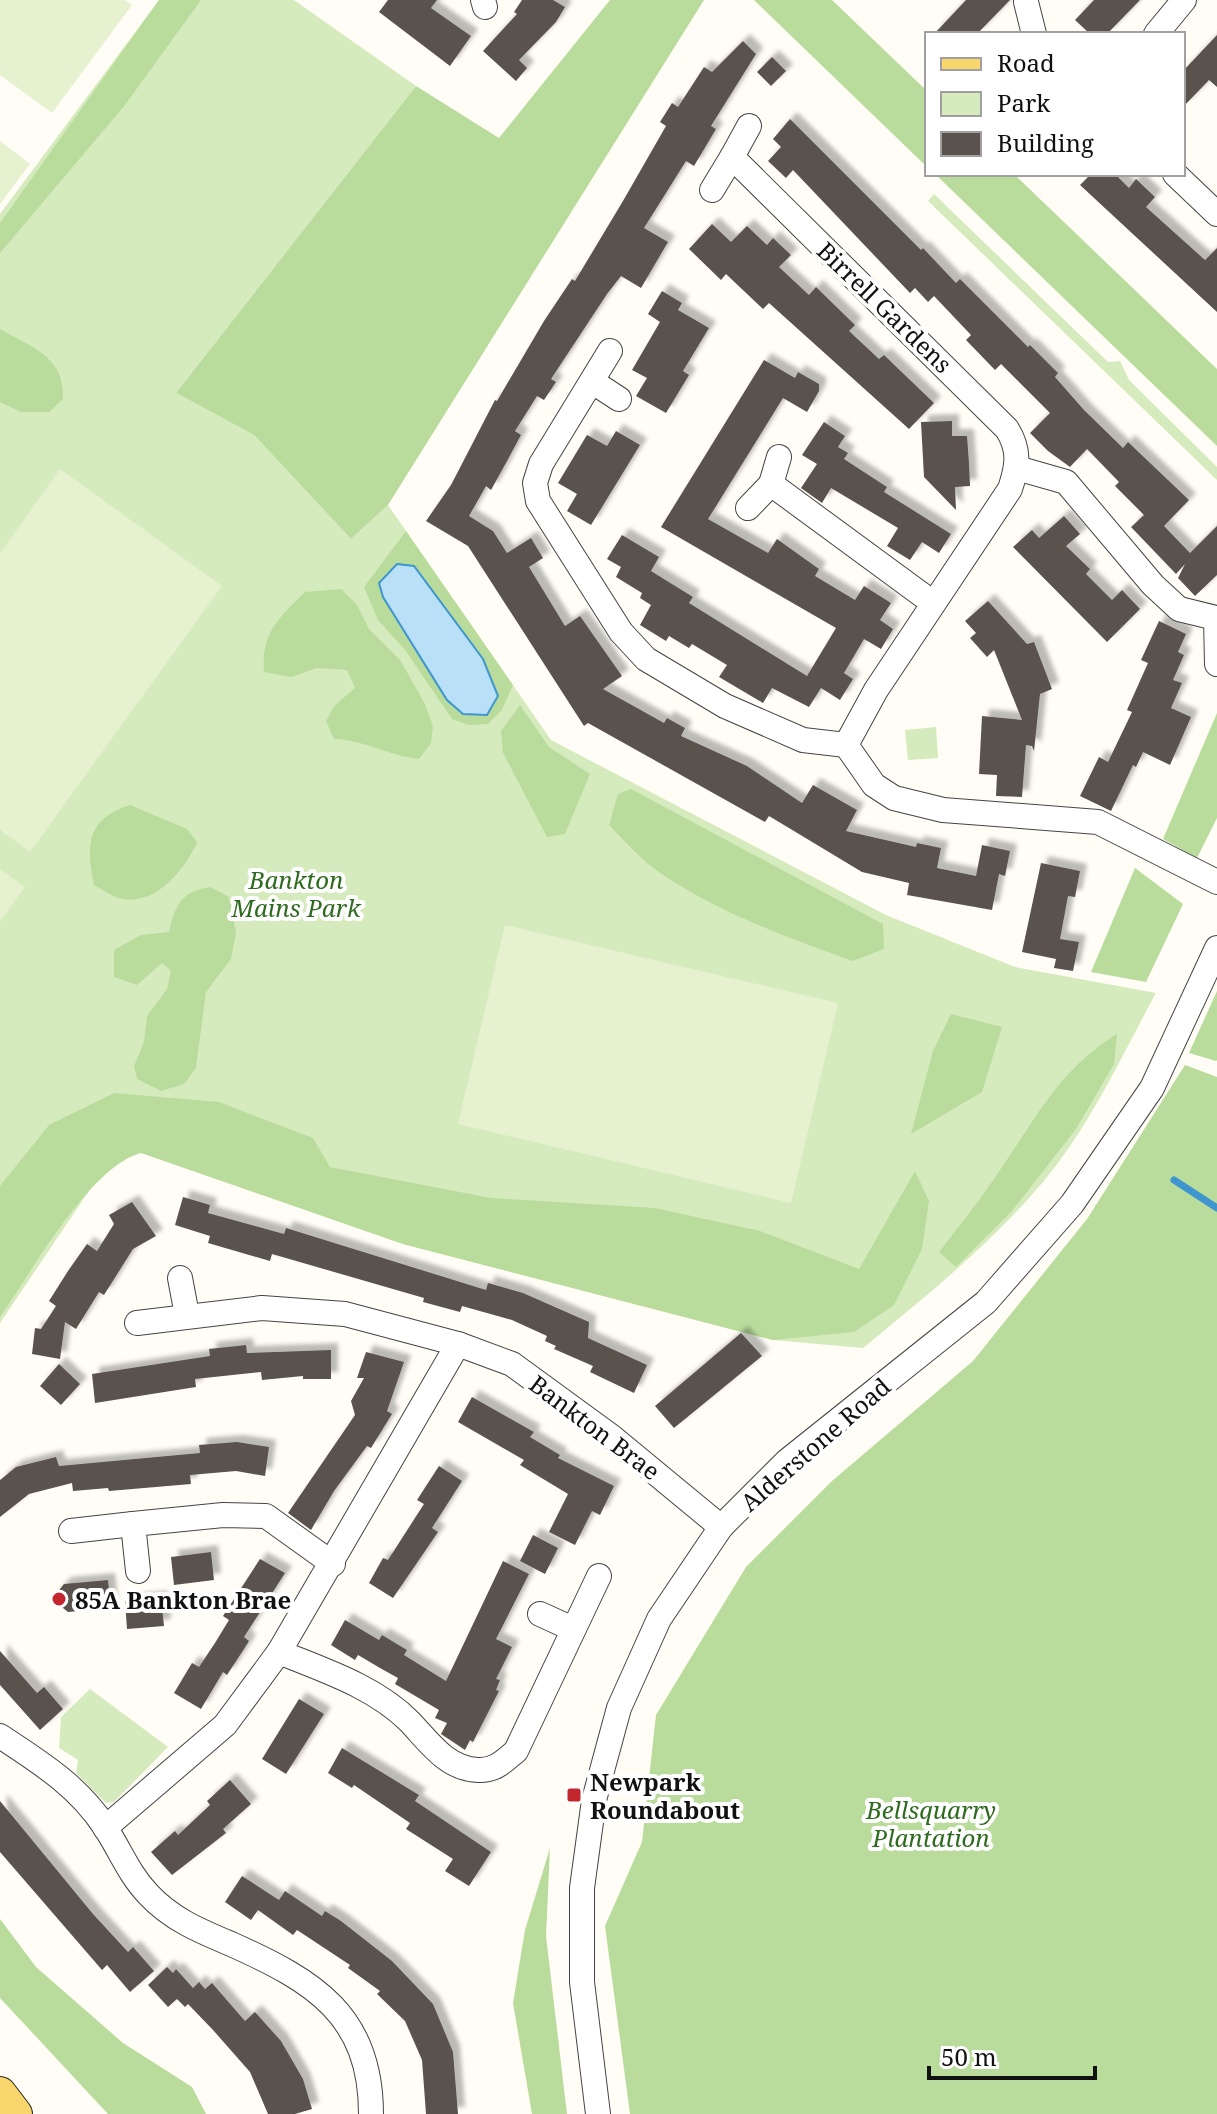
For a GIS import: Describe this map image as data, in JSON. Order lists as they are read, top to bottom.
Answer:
{
  "streets": {
    "street": ["Birrell Gardens", "Bankton Brae", "Alderstone Road"]
  },
  "crossings": [
    ["Bankton Brae", "Alderstone Road"]
  ],
  "parks": ["Bankton Mains Park", "Bellsquarry Plantation"],
  "places": {
    "other": ["85A Bankton Brae"],
    "transit": ["Newpark Roundabout"]
  },
  "legend": ["Road", "Park", "Building"],
  "scale_bar": "50 m"
}
